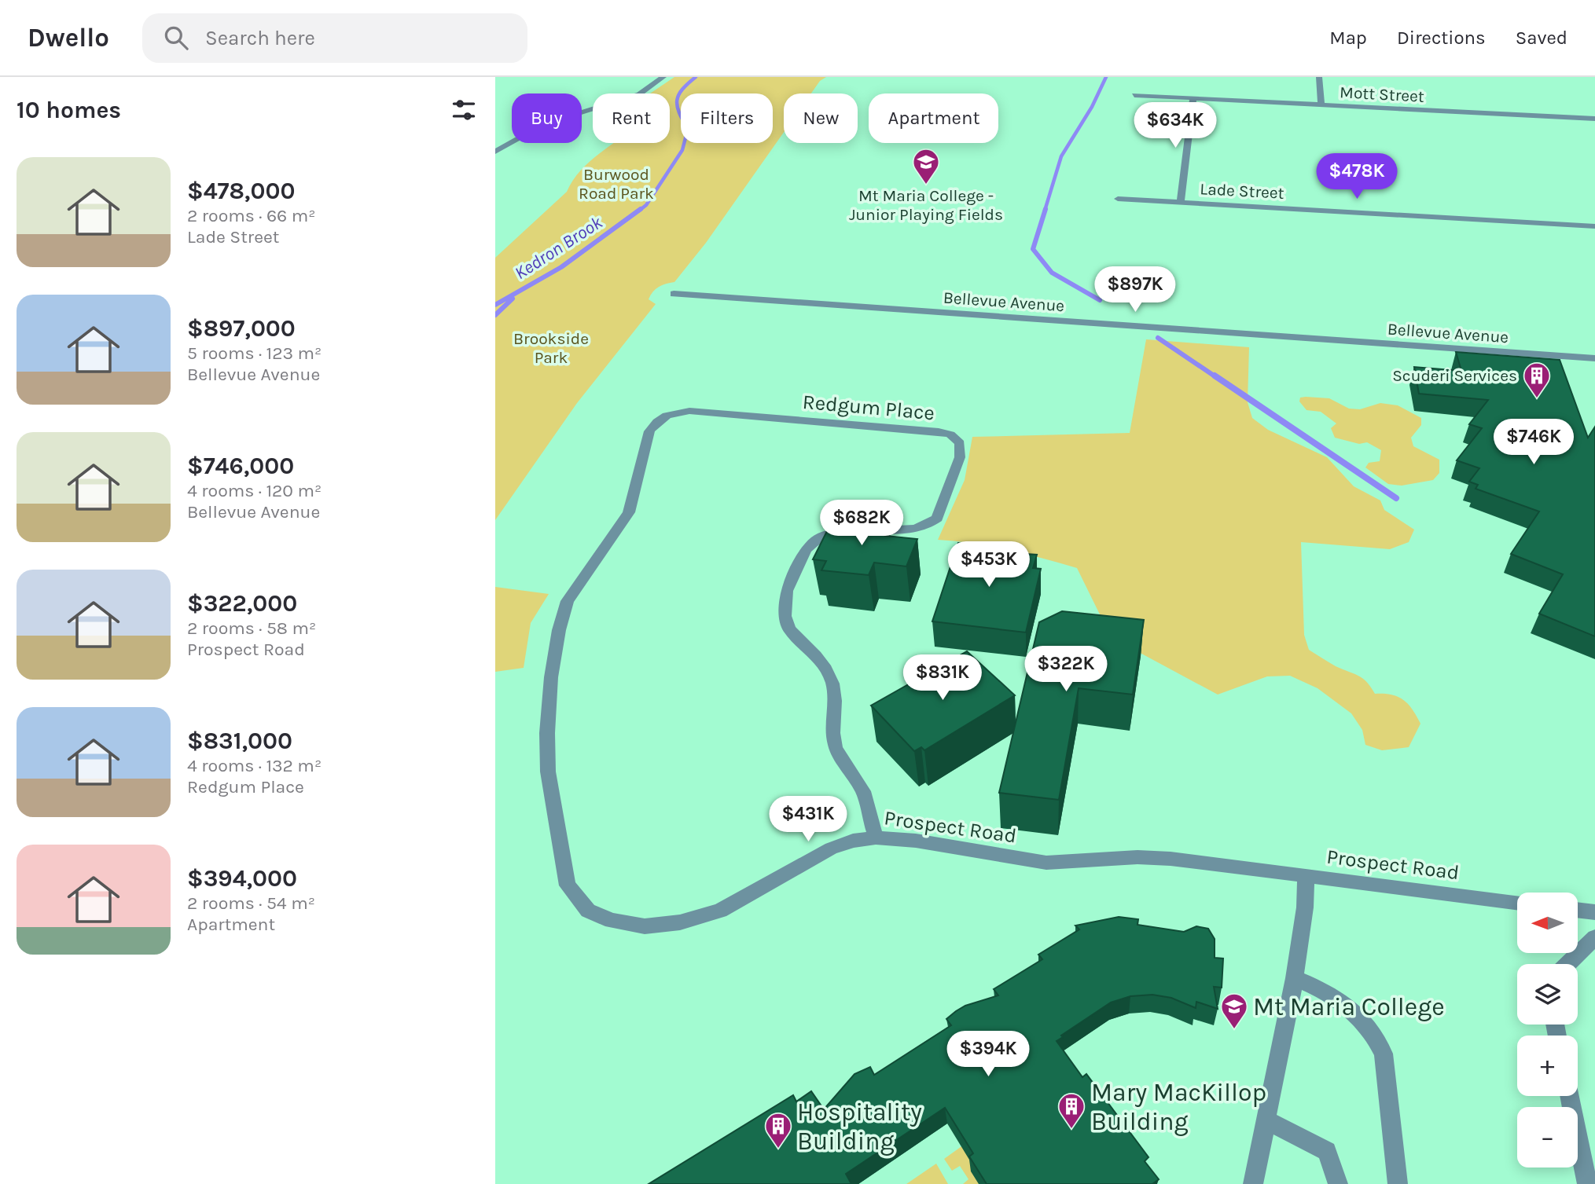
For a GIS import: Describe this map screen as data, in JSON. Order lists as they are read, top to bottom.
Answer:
{
  "streets": {
    "street": [
      "Mott Street",
      "Lade Street",
      "Bellevue Avenue",
      "Redgum Place",
      "Prospect Road"
    ]
  },
  "crossings": [
    ["Redgum Place", "Prospect Road"]
  ],
  "water": ["Kedron Brook"],
  "parks": ["Burwood Road Park", "Brookside Park"],
  "places": {
    "school or university": ["Mt Maria College - Junior Playing Fields", "Mt Maria College"],
    "building": ["Scuderi Services", "Mary MacKillop Building", "Hospitality Building"]
  },
  "north": "left",
  "page": {
    "header": "Dwello",
    "search": "Search here",
    "nav": ["Map", "Directions", "Saved"],
    "heading": "10 homes",
    "chip": [
      "Buy",
      "Rent",
      "Filters",
      "New",
      "Apartment"
    ],
    "price": [
      "$634K",
      "$478K",
      "$897K",
      "$746K",
      "$682K",
      "$453K",
      "$322K",
      "$831K",
      "$431K",
      "$394K"
    ],
    "list": [
      {
        "name": "$478,000",
        "note": "2 rooms · 66 m² · Lade Street"
      },
      {
        "name": "$897,000",
        "note": "5 rooms · 123 m² · Bellevue Avenue"
      },
      {
        "name": "$746,000",
        "note": "4 rooms · 120 m² · Bellevue Avenue"
      },
      {
        "name": "$322,000",
        "note": "2 rooms · 58 m² · Prospect Road"
      },
      {
        "name": "$831,000",
        "note": "4 rooms · 132 m² · Redgum Place"
      },
      {
        "name": "$394,000",
        "note": "2 rooms · 54 m² · Apartment"
      }
    ],
    "map_buttons": ["+", "−"]
  }
}
